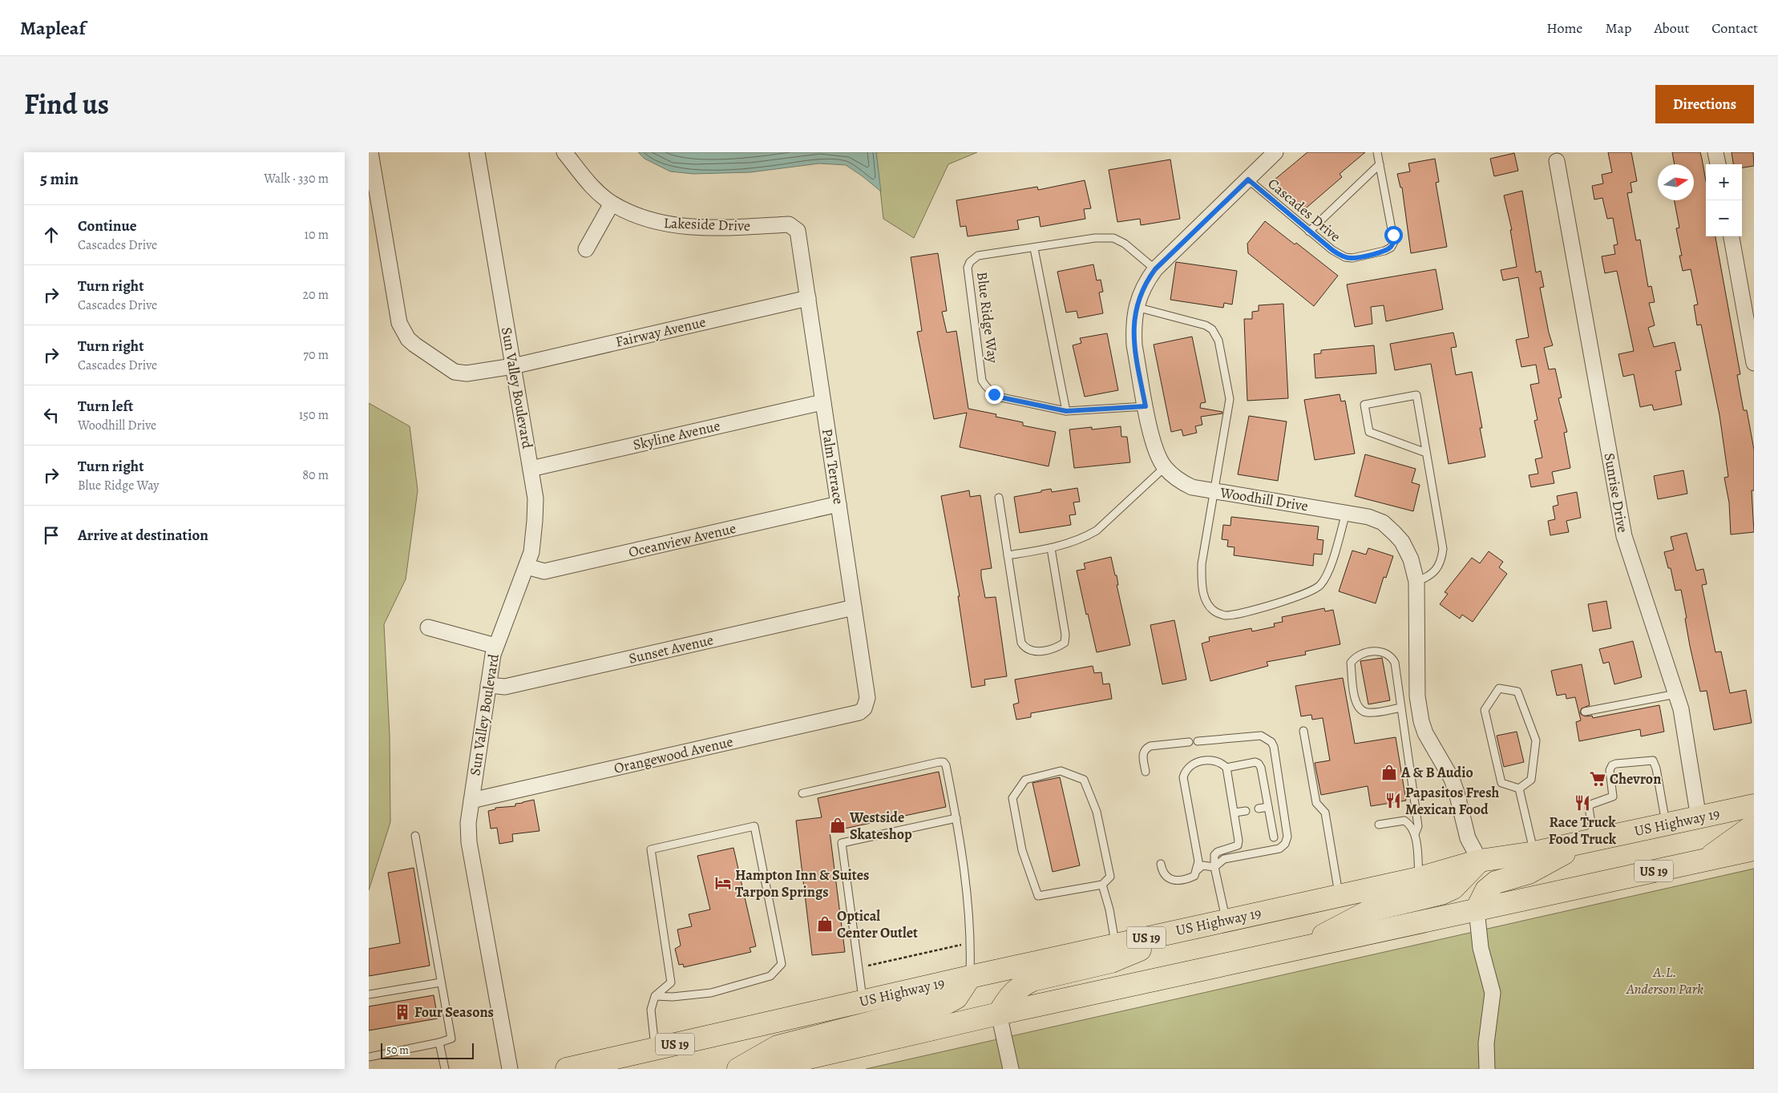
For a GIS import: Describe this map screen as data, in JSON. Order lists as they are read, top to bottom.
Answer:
{
  "streets": {
    "highway": ["US Highway 19", "US 19"],
    "street": [
      "Lakeside Drive",
      "Fairway Avenue",
      "Sun Valley Boulevard",
      "Skyline Avenue",
      "Palm Terrace",
      "Sunrise Drive",
      "Woodhill Drive",
      "Oceanview Avenue",
      "Sunset Avenue",
      "Orangewood Avenue"
    ],
    "lane": ["Cascades Drive", "Blue Ridge Way"]
  },
  "crossings": [
    ["Cascades Drive", "Woodhill Drive"],
    ["Lakeside Drive", "Palm Terrace"],
    ["Blue Ridge Way", "Woodhill Drive"],
    ["Fairway Avenue", "Sun Valley Boulevard"],
    ["Fairway Avenue", "Palm Terrace"],
    ["Sun Valley Boulevard", "Skyline Avenue"],
    ["Sun Valley Boulevard", "Oceanview Avenue"],
    ["Sun Valley Boulevard", "Sunset Avenue"],
    ["Sun Valley Boulevard", "Orangewood Avenue"],
    ["Skyline Avenue", "Palm Terrace"],
    ["Palm Terrace", "Oceanview Avenue"],
    ["Palm Terrace", "Sunset Avenue"],
    ["Palm Terrace", "Orangewood Avenue"],
    ["Sunrise Drive", "US Highway 19"],
    ["Woodhill Drive", "US Highway 19"]
  ],
  "parks": ["A.L. Anderson Park"],
  "places": {
    "shop": ["A & B Audio", "Westside Skateshop", "Optical Center Outlet"],
    "supermarket": ["Chevron"],
    "restaurant": ["Papasitos Fresh Mexican Food", "Race Truck Food Truck"],
    "hotel": ["Hampton Inn & Suites Tarpon Springs"],
    "building": ["Four Seasons"]
  },
  "scale_bar": "50 m",
  "north": "right",
  "page": {
    "header": "Mapleaf",
    "nav": [
      "Home",
      "Map",
      "About",
      "Contact"
    ],
    "title": "Find us",
    "buttons": "Directions",
    "heading": ["5 min", "Walk · 330 m"],
    "map_buttons": ["+", "−"],
    "list": [
      ["Continue", "Cascades Drive", "10 m"],
      ["Turn right", "Cascades Drive", "20 m"],
      ["Turn right", "Cascades Drive", "70 m"],
      ["Turn left", "Woodhill Drive", "150 m"],
      ["Turn right", "Blue Ridge Way", "80 m"],
      "Arrive at destination"
    ],
    "scale": "50 m"
  }
}
